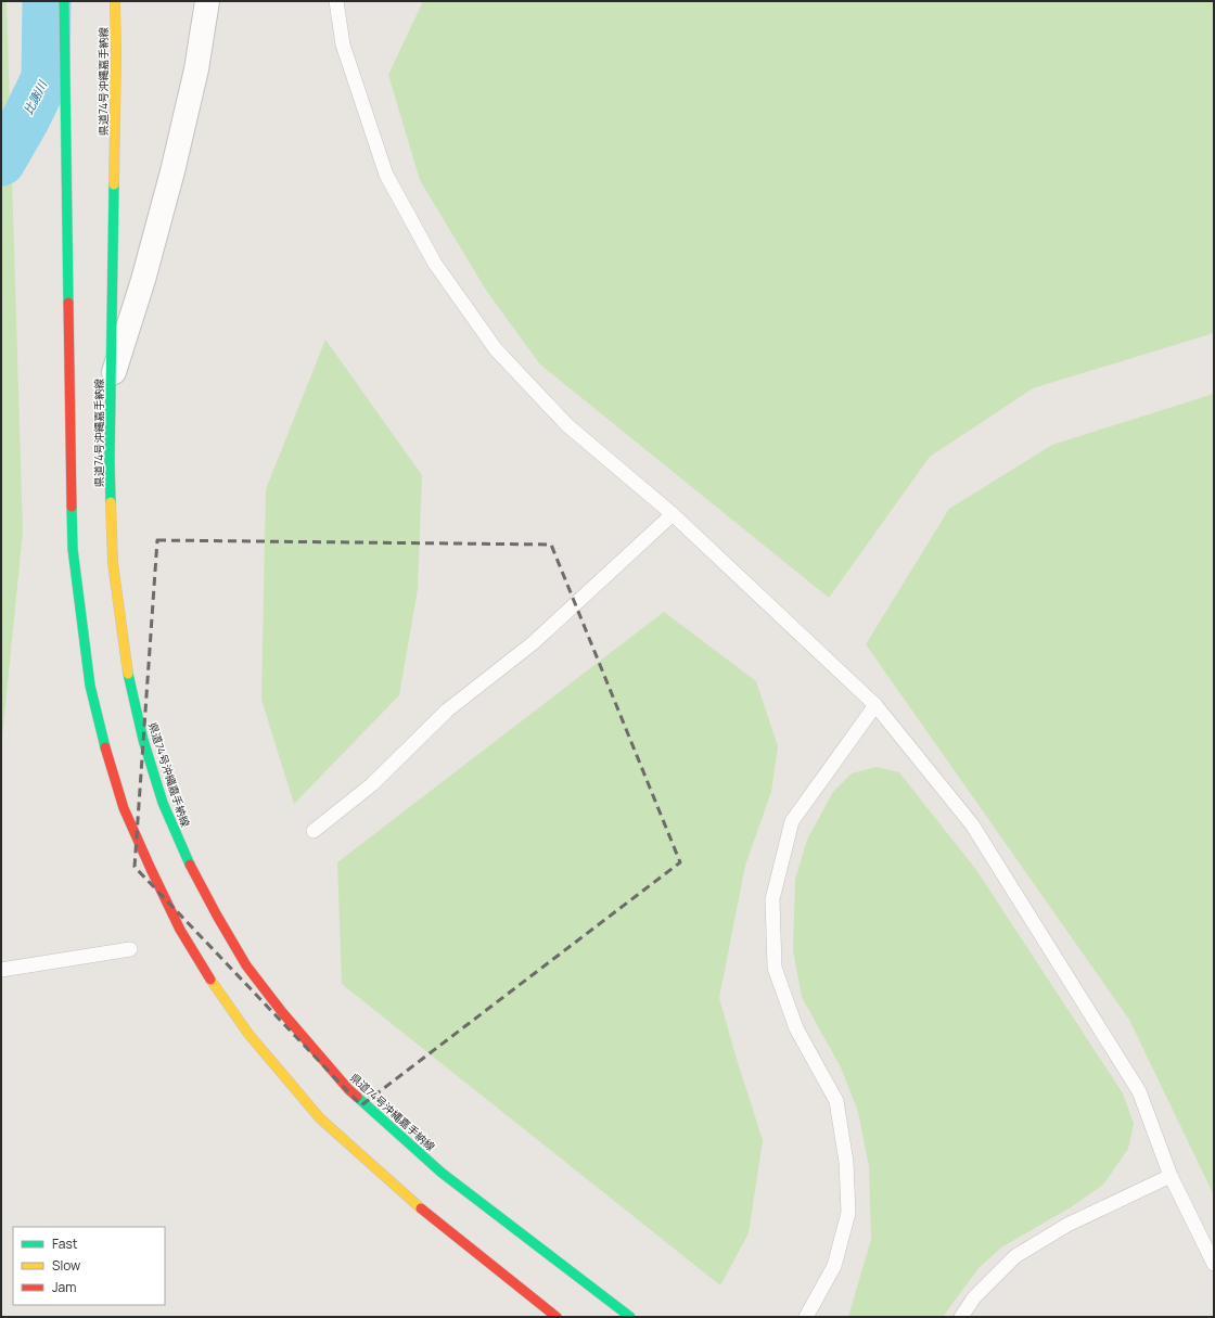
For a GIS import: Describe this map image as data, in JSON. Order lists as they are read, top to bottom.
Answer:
{
  "streets": {
    "main road": ["県道74号沖縄嘉手納線"]
  },
  "water": ["比謝川"],
  "legend": ["Fast", "Slow", "Jam"]
}
